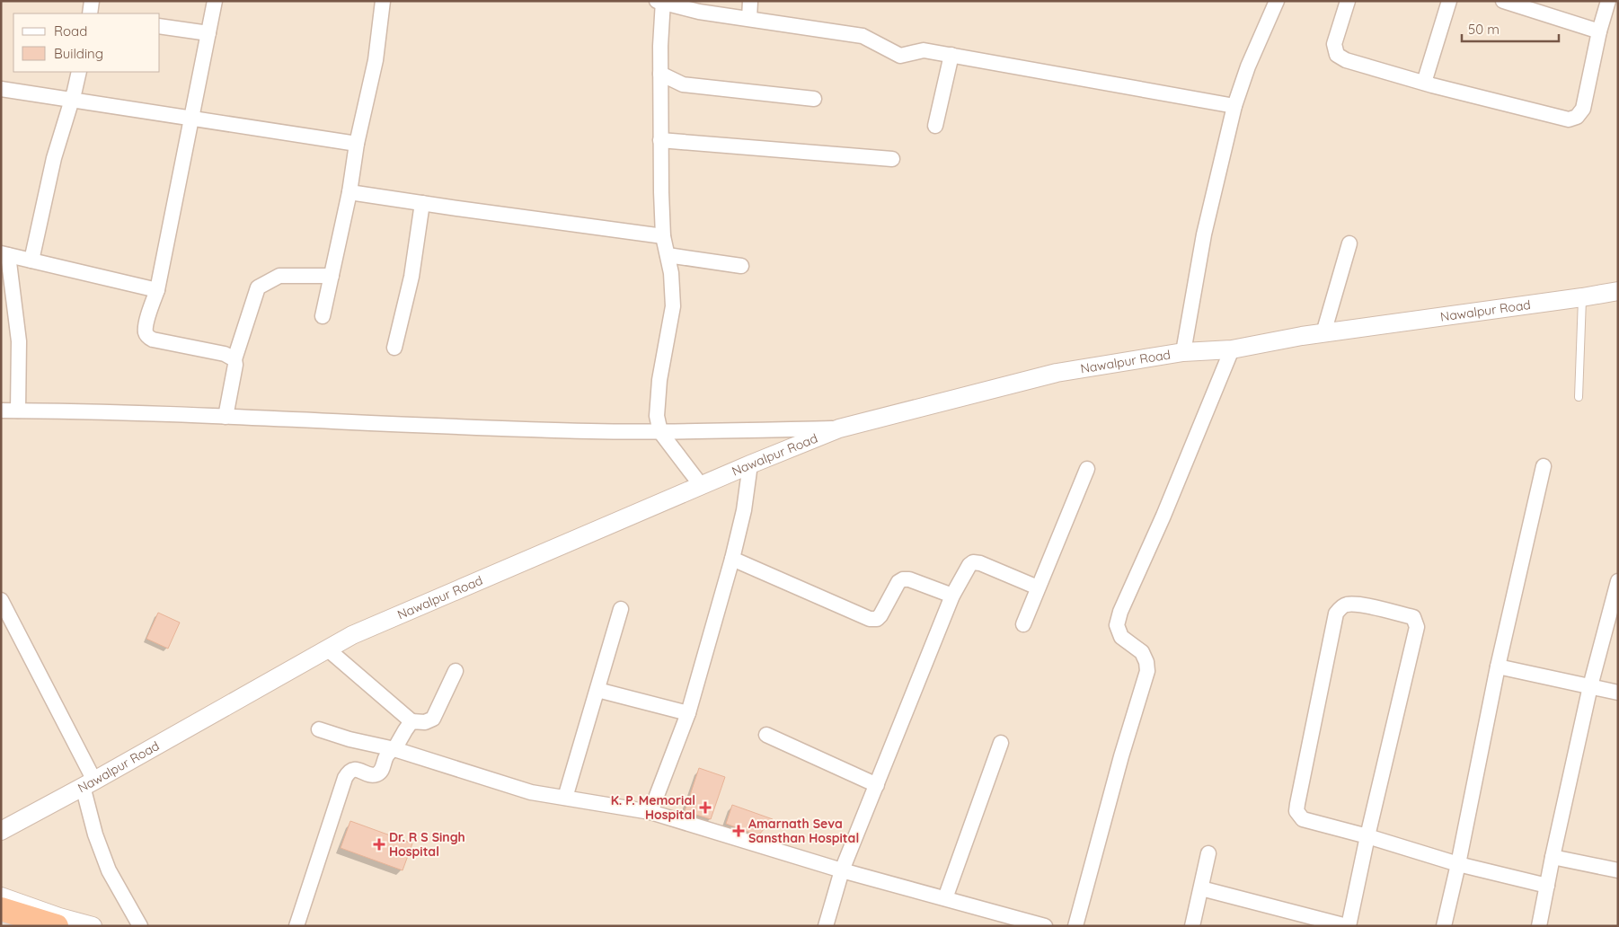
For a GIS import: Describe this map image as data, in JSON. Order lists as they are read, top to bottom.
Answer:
{
  "streets": {
    "street": ["Nawalpur Road"]
  },
  "places": {
    "health": ["K. P. Memorial Hospital", "Amarnath Seva Sansthan Hospital", "Dr. R S Singh Hospital"]
  },
  "legend": ["Road", "Building"],
  "scale_bar": "50 m"
}
